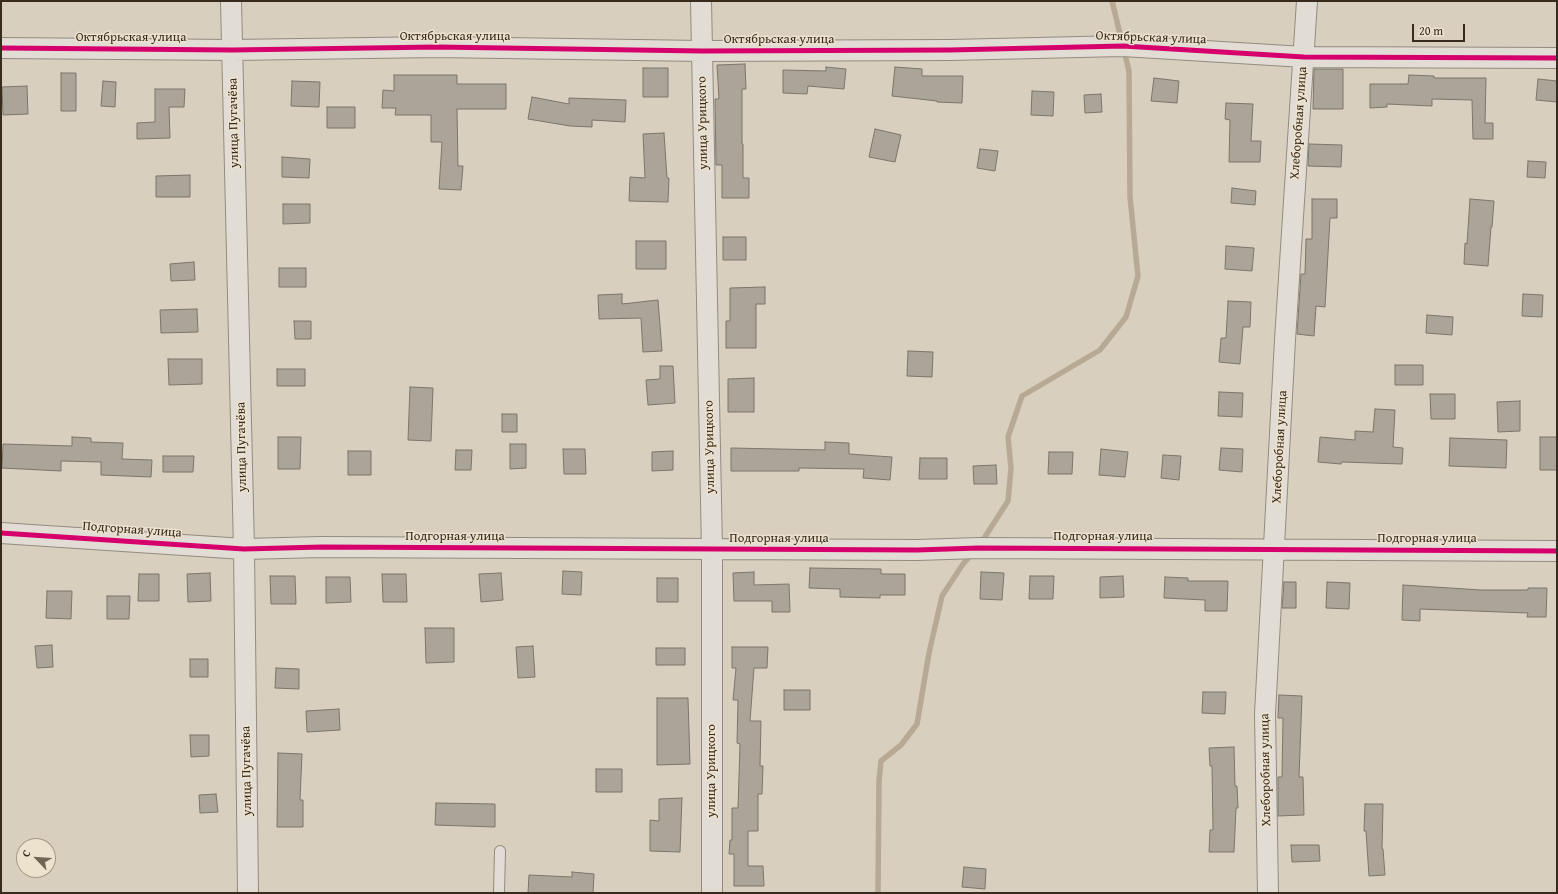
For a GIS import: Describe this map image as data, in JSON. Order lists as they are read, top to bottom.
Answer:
{
  "streets": {
    "street": [
      "Октябрьская улица",
      "улица Пугачёва",
      "улица Урицкого",
      "Хлеборобная улица",
      "Подгорная улица"
    ]
  },
  "crossings": [
    ["Октябрьская улица", "улица Пугачёва"],
    ["Октябрьская улица", "улица Урицкого"],
    ["Октябрьская улица", "Хлеборобная улица"],
    ["улица Пугачёва", "Подгорная улица"],
    ["улица Урицкого", "Подгорная улица"],
    ["Хлеборобная улица", "Подгорная улица"]
  ],
  "scale_bar": "20 m",
  "north": "top left"
}
